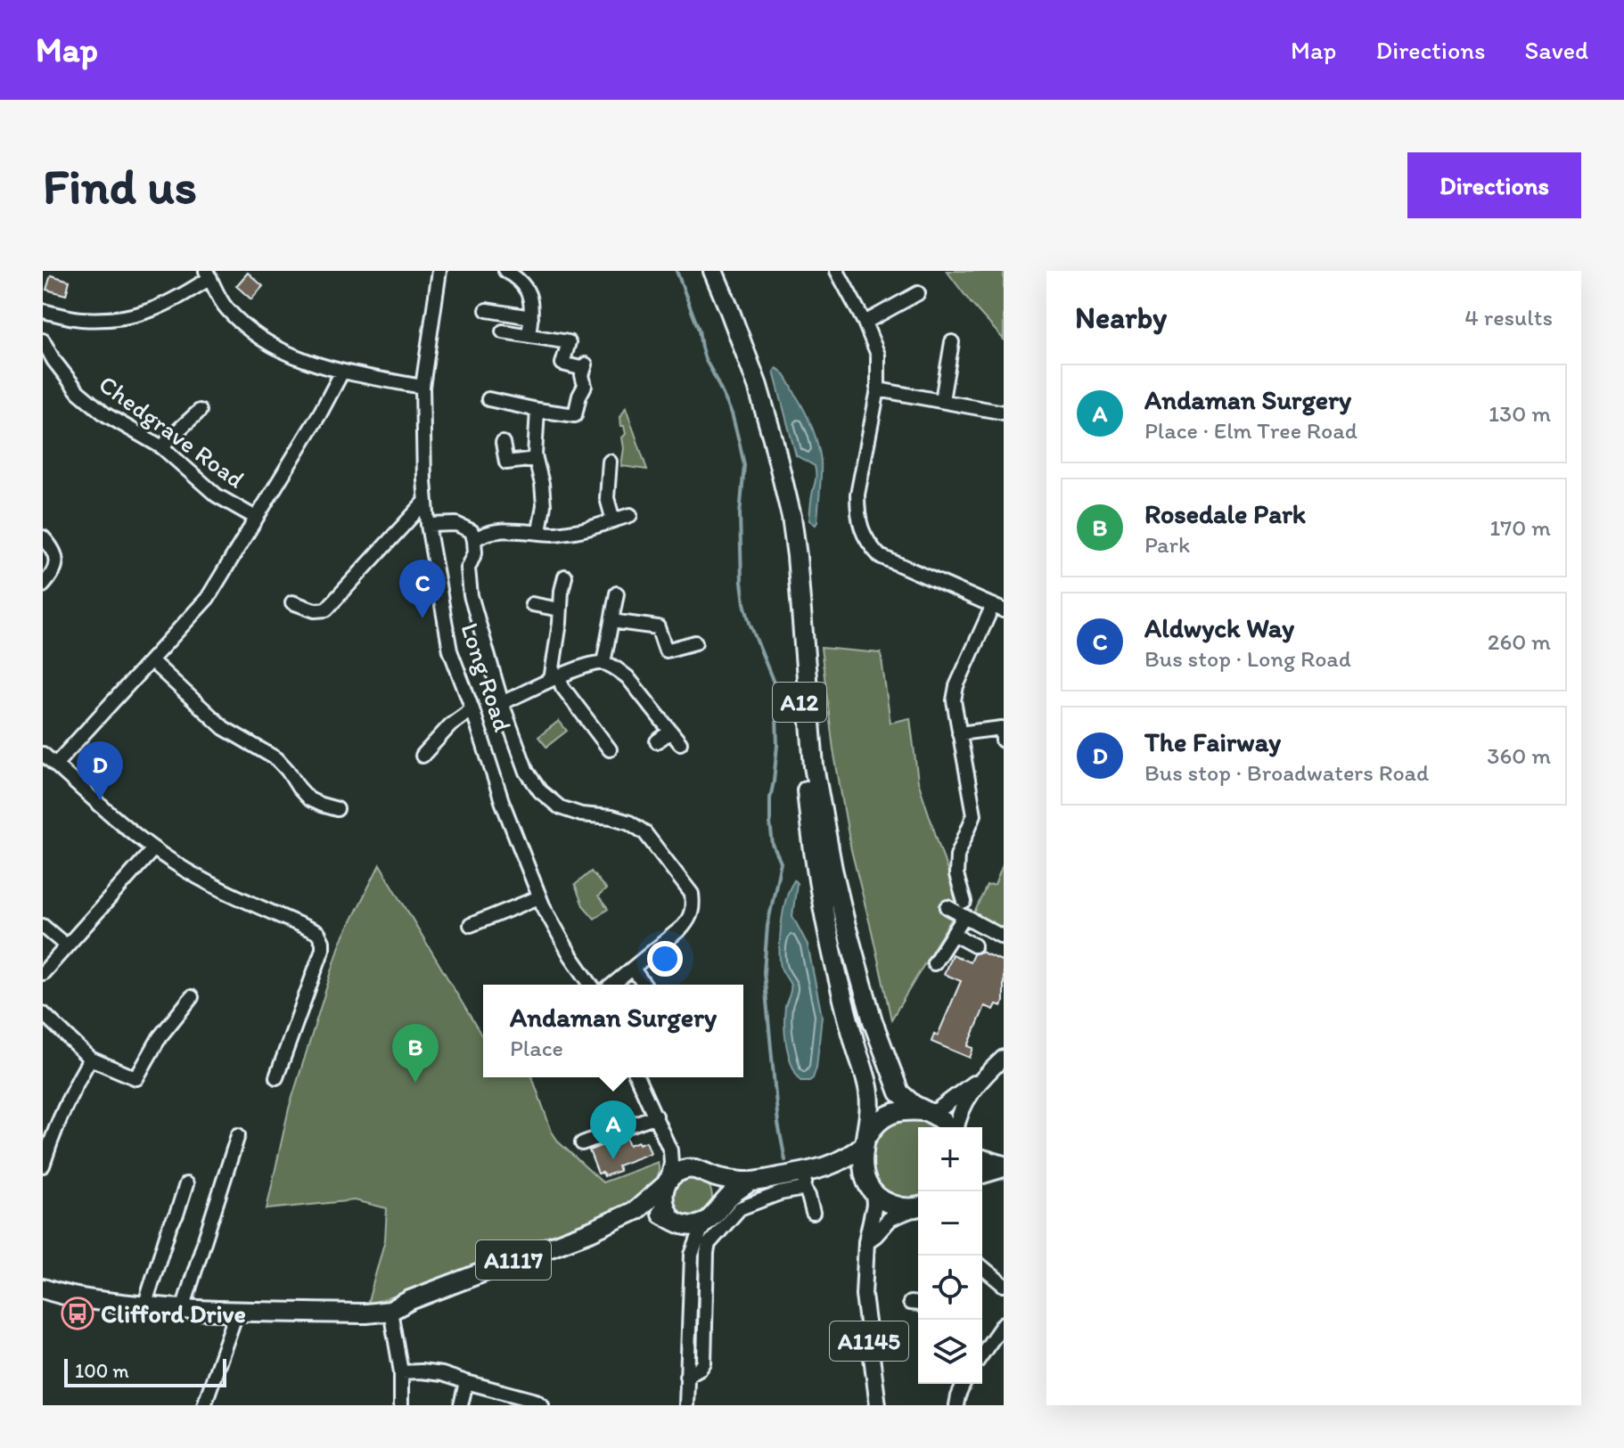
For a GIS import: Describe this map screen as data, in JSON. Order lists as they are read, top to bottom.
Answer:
{
  "streets": {
    "highway": ["A12", "A1117"],
    "main road": ["A1145"],
    "street": ["Chedgrave Road", "Long Road"]
  },
  "places": {
    "bus stop": ["Clifford Drive"]
  },
  "scale_bar": "100 m",
  "page": {
    "header": "Map",
    "nav": ["Map", "Directions", "Saved"],
    "buttons": "Directions",
    "title": "Find us",
    "heading": ["Nearby", "4 results"],
    "list": [
      {
        "mark": "A",
        "name": "Andaman Surgery",
        "note": "Place · Elm Tree Road",
        "value": "130 m"
      },
      {
        "mark": "B",
        "name": "Rosedale Park",
        "note": "Park",
        "value": "170 m"
      },
      {
        "mark": "C",
        "name": "Aldwyck Way",
        "note": "Bus stop · Long Road",
        "value": "260 m"
      },
      {
        "mark": "D",
        "name": "The Fairway",
        "note": "Bus stop · Broadwaters Road",
        "value": "360 m"
      }
    ],
    "pins": [
      "C",
      "D",
      "B",
      "A"
    ],
    "popup": ["Andaman Surgery", "Place"],
    "map_buttons": ["+", "−"],
    "scale": "100 m"
  }
}
